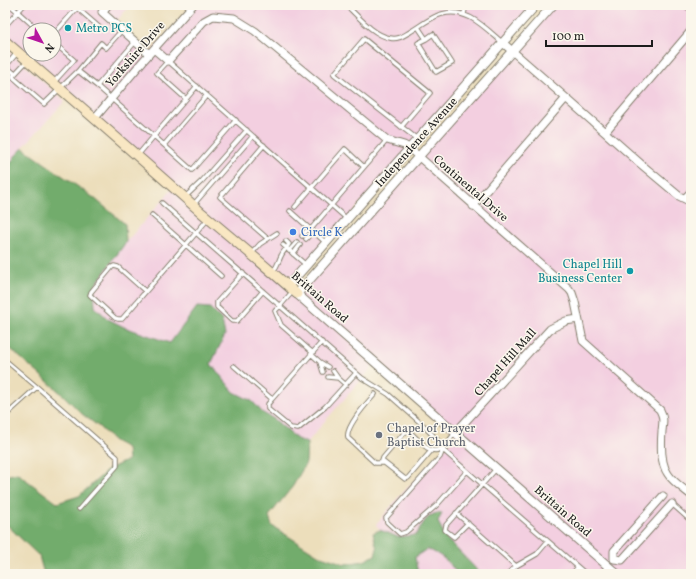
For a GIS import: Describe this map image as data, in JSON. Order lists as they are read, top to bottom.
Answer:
{
  "streets": {
    "main road": ["Brittain Road"],
    "street": [
      "Yorkshire Drive",
      "Independence Avenue",
      "Continental Drive",
      "Chapel Hill Mall"
    ]
  },
  "crossings": [
    ["Yorkshire Drive", "Brittain Road"],
    ["Independence Avenue", "Continental Drive"],
    ["Independence Avenue", "Brittain Road"],
    ["Continental Drive", "Chapel Hill Mall"],
    ["Brittain Road", "Chapel Hill Mall"]
  ],
  "places": [
    "Metro PCS",
    "Circle K",
    "Chapel Hill Business Center",
    "Chapel of Prayer Baptist Church"
  ],
  "scale_bar": "100 m",
  "north": "bottom right"
}
